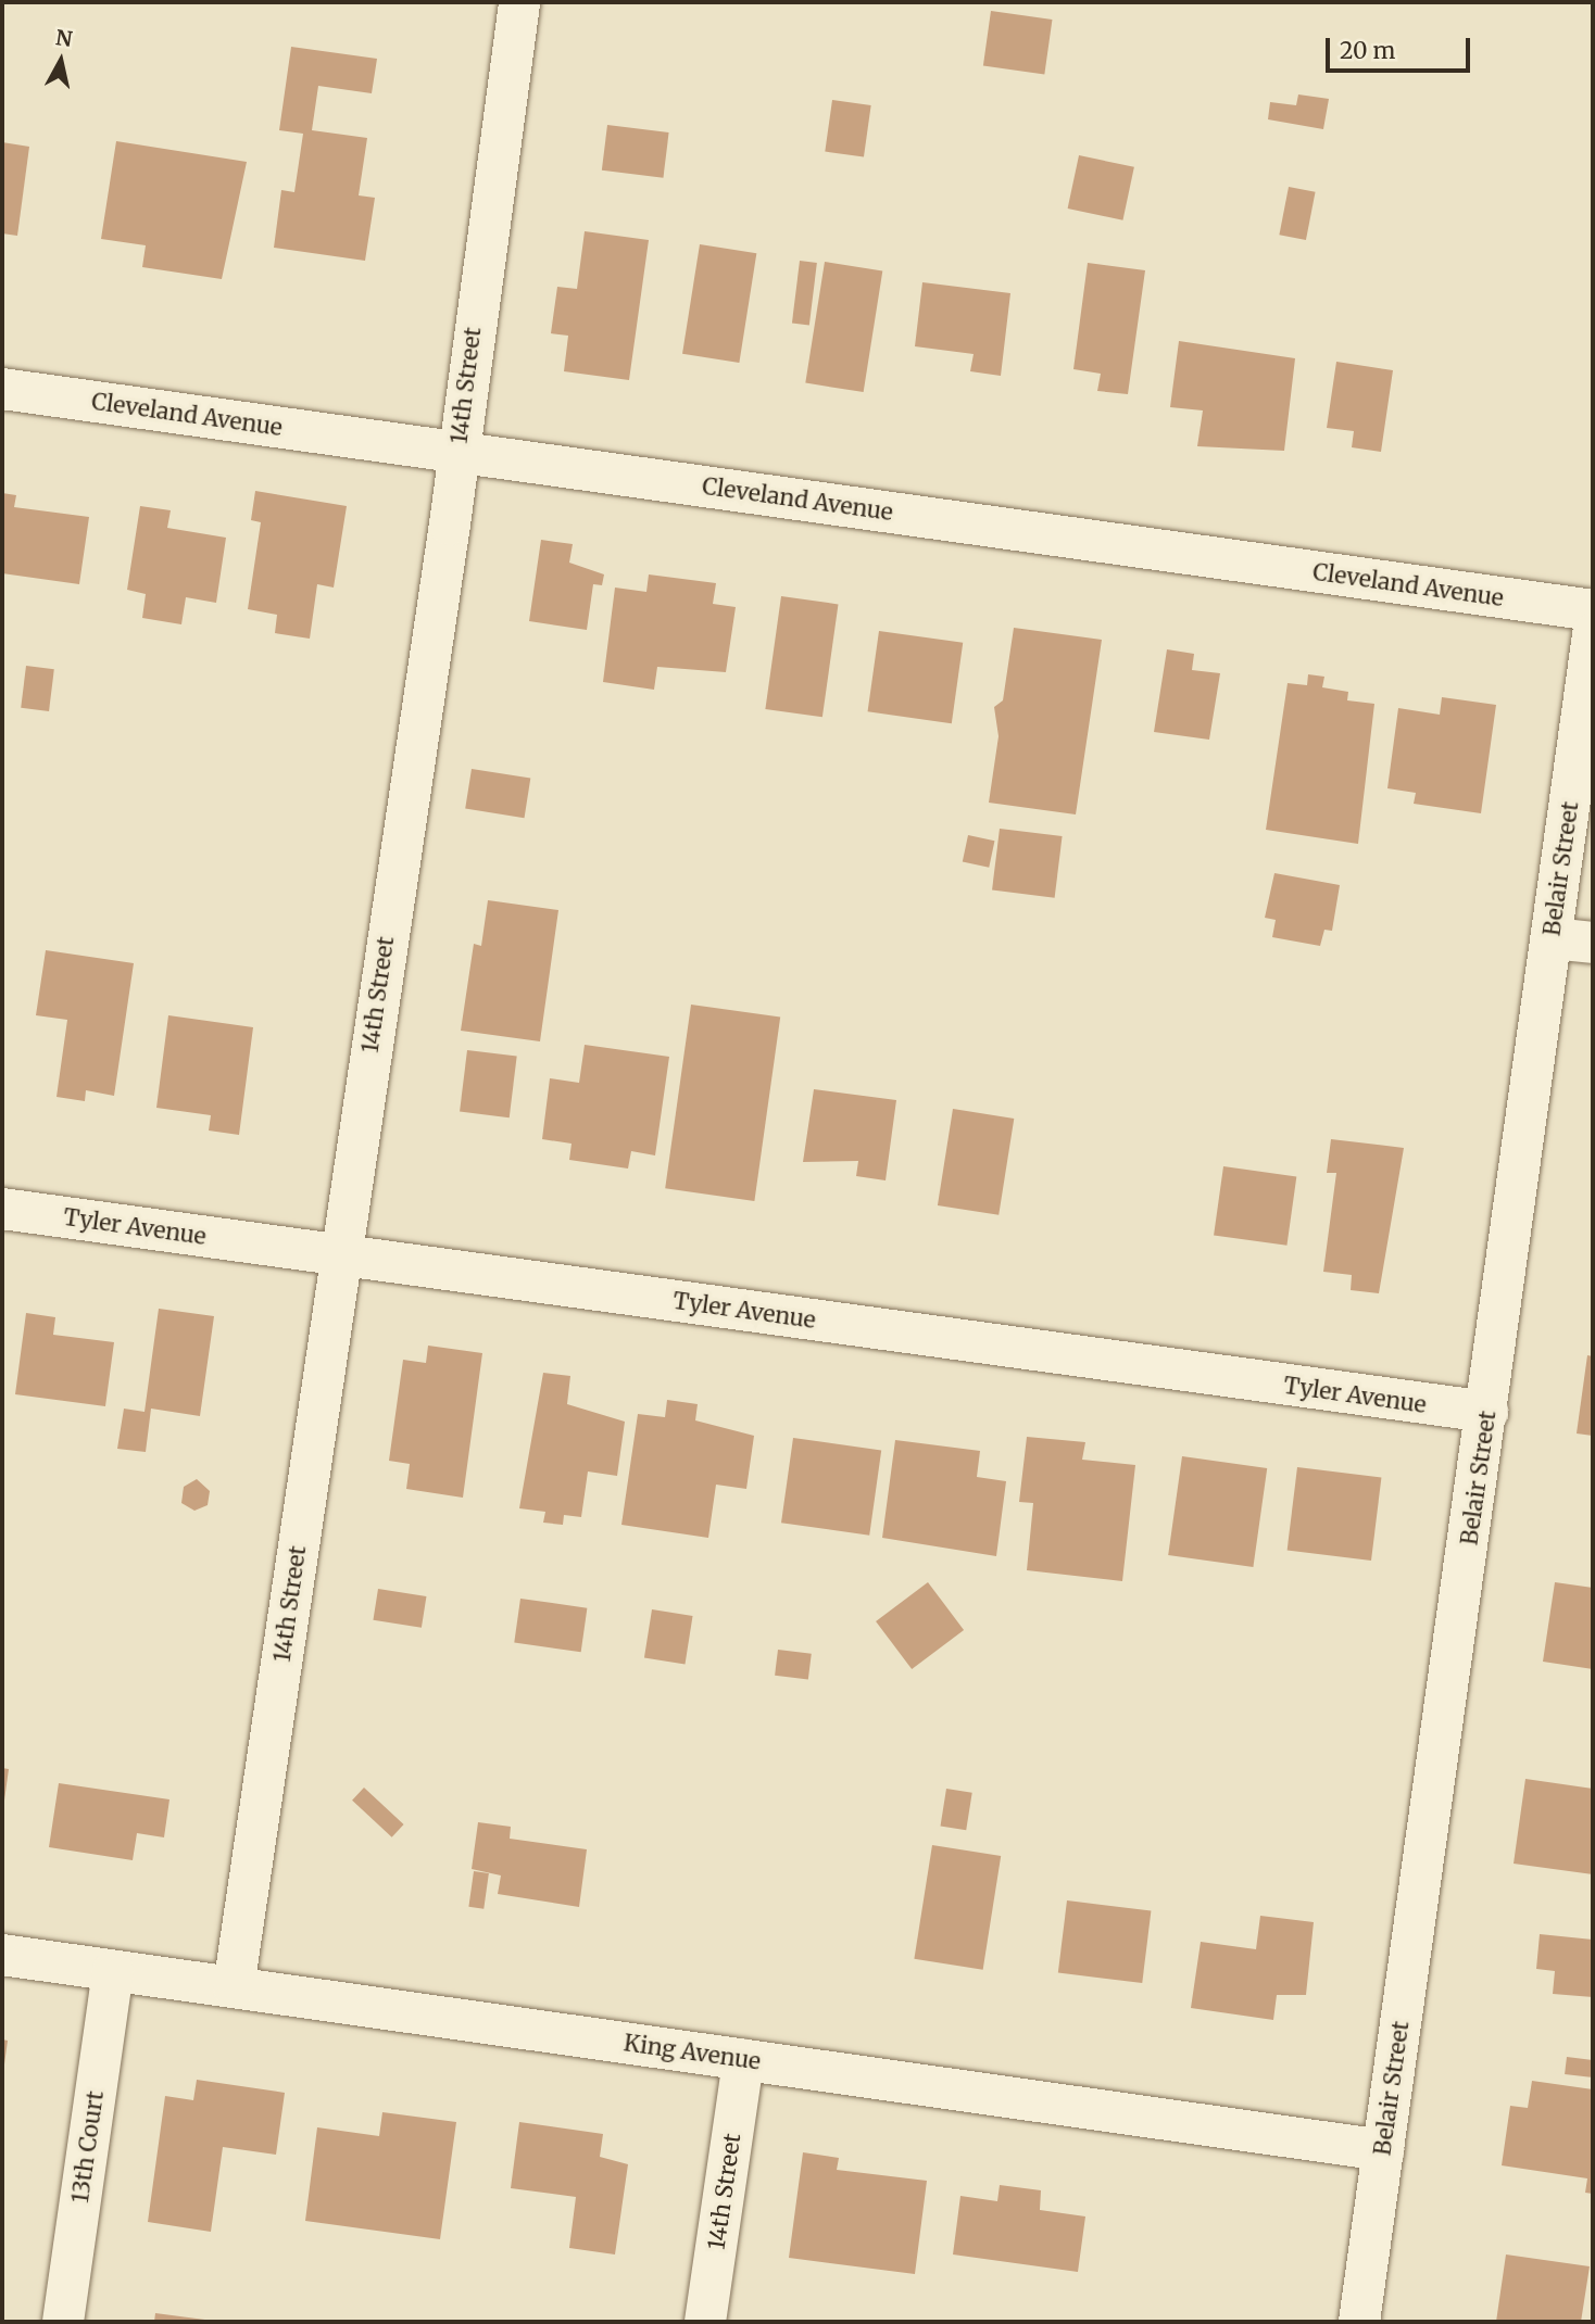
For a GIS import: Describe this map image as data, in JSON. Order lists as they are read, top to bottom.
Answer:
{
  "streets": {
    "street": [
      "14th Street",
      "Cleveland Avenue",
      "Belair Street",
      "Tyler Avenue",
      "King Avenue",
      "13th Court"
    ]
  },
  "crossings": [
    ["14th Street", "Cleveland Avenue"],
    ["14th Street", "Tyler Avenue"],
    ["14th Street", "King Avenue"],
    ["Belair Street", "Tyler Avenue"],
    ["Belair Street", "King Avenue"],
    ["King Avenue", "13th Court"]
  ],
  "scale_bar": "20 m",
  "north": "top"
}
